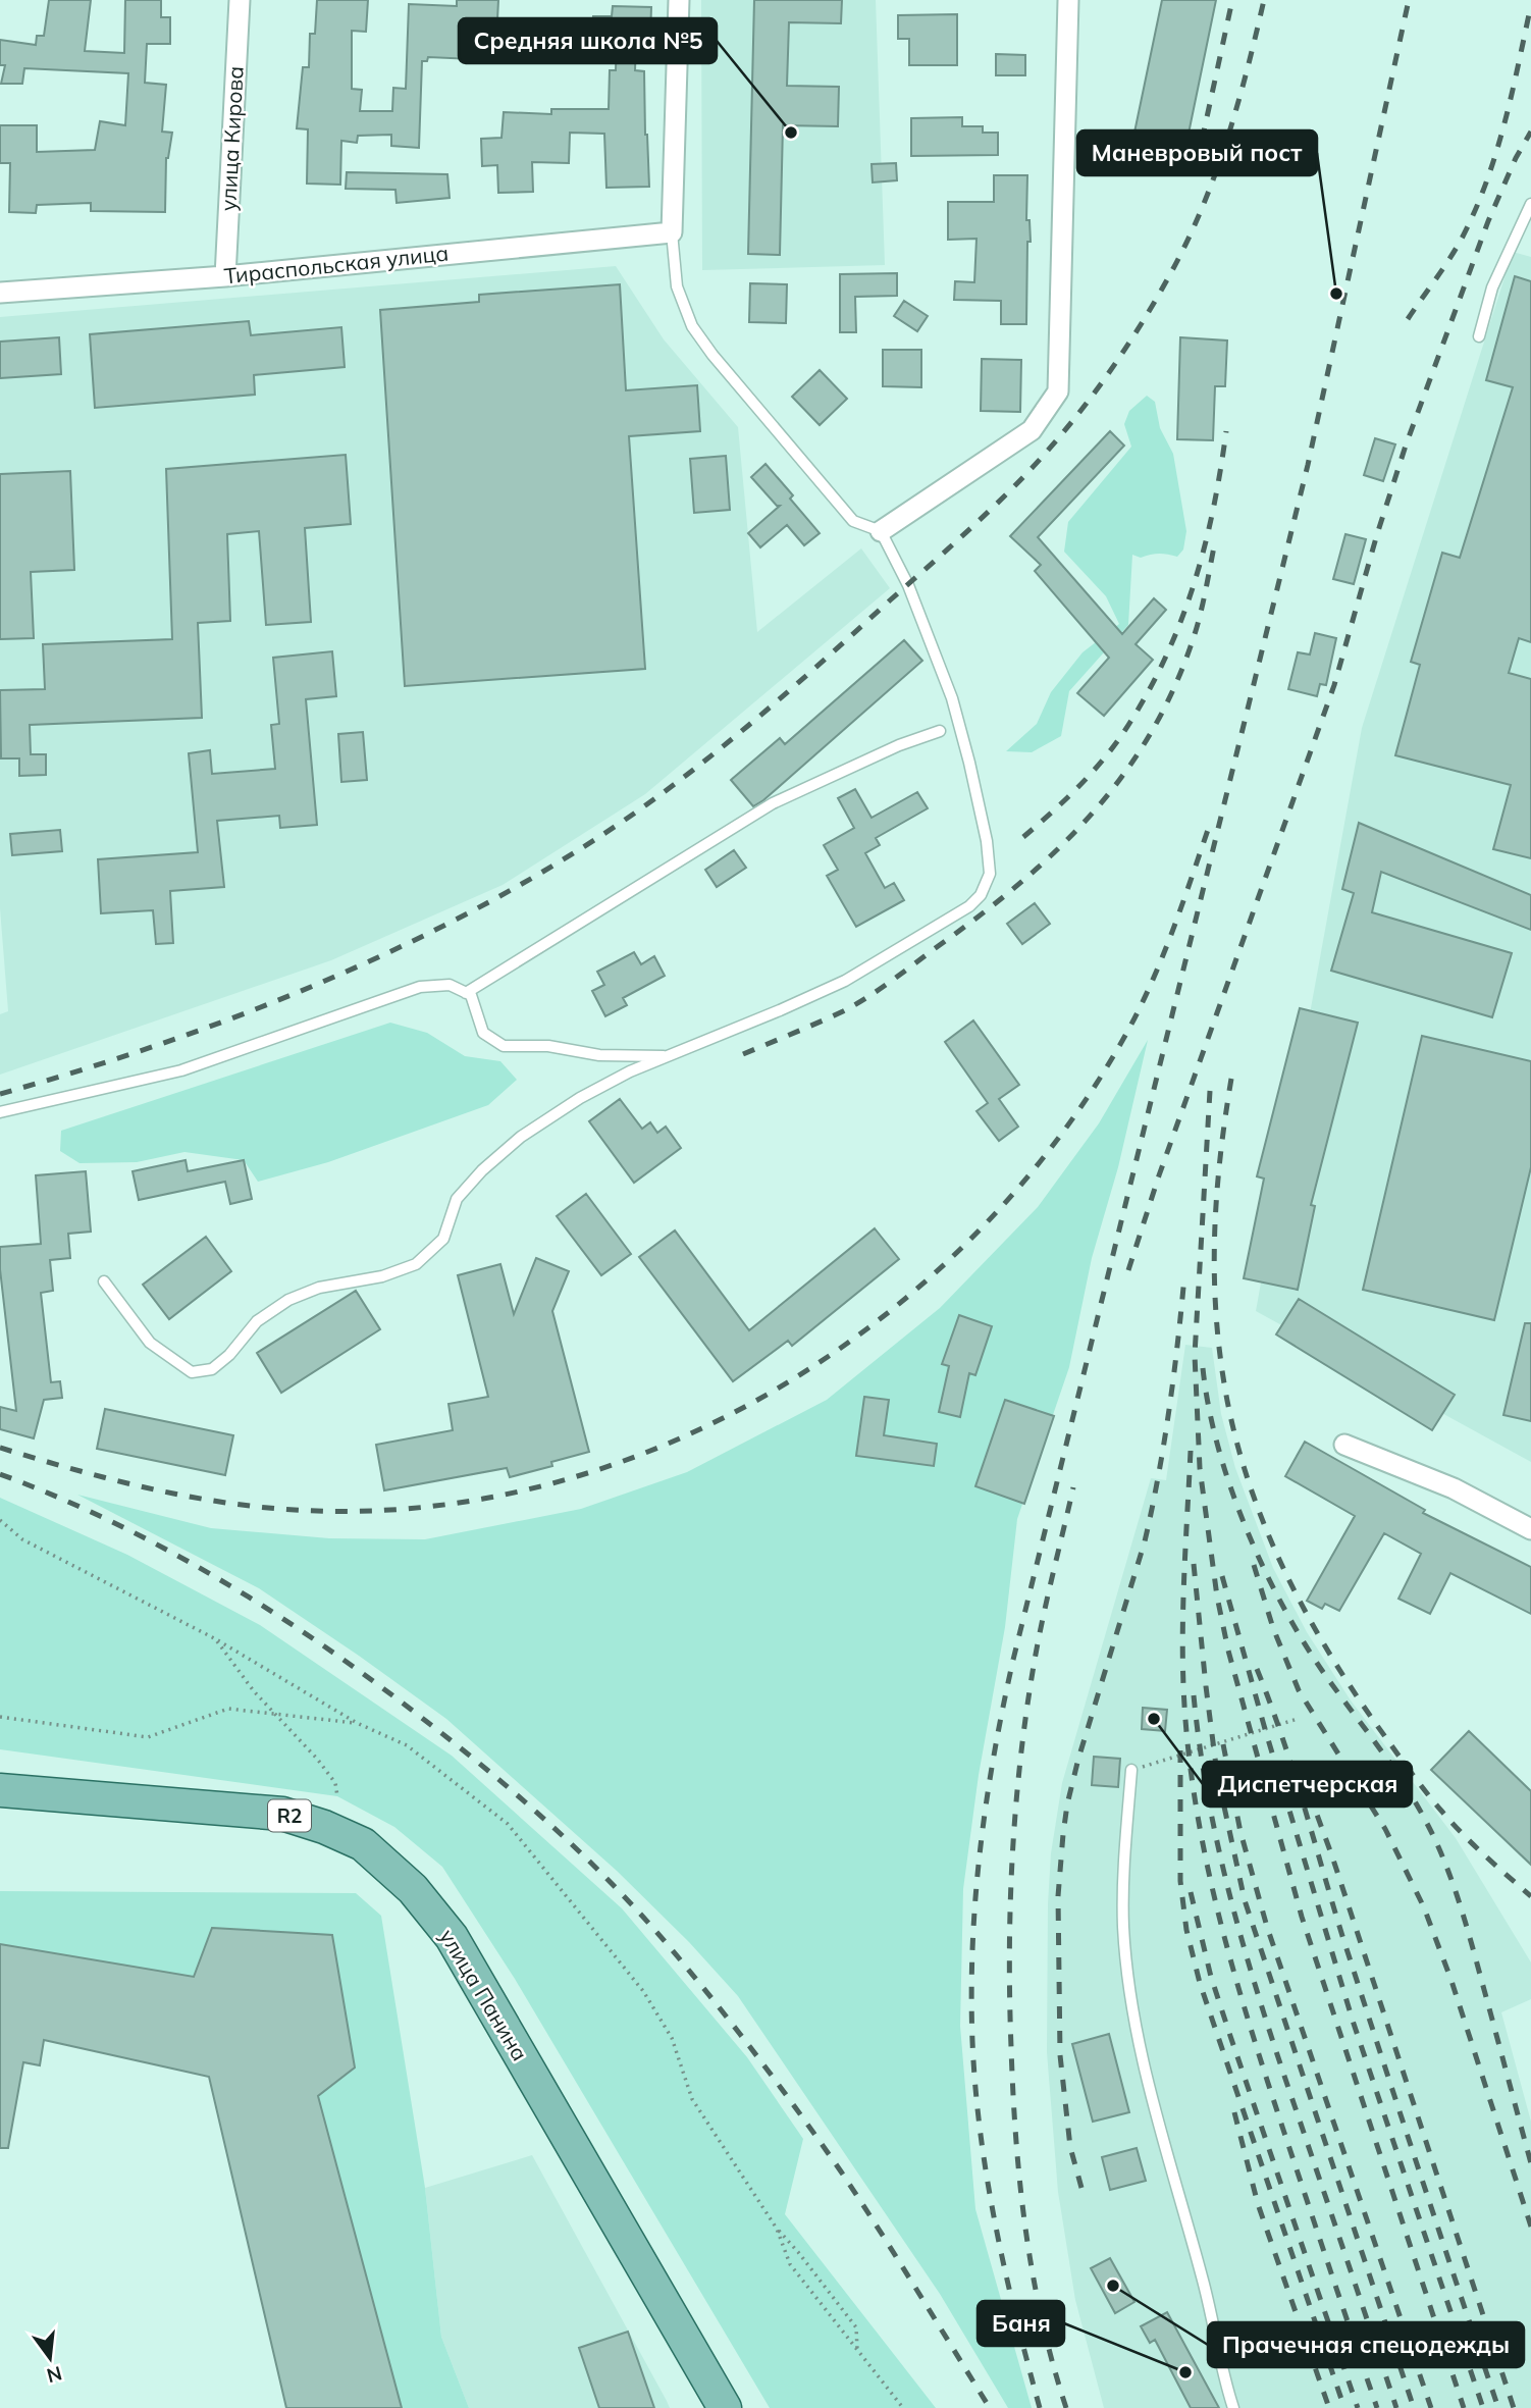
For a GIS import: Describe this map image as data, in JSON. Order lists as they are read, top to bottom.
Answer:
{
  "streets": {
    "main road": ["R2", "улица Панина"],
    "street": ["улица Кирова", "Тираспольская улица"]
  },
  "crossings": [
    ["улица Кирова", "Тираспольская улица"]
  ],
  "places": [
    "Средняя школа №5",
    "Маневровый пост",
    "Диспетчерская",
    "Прачечная спецодежды",
    "Баня"
  ],
  "north": "bottom"
}
